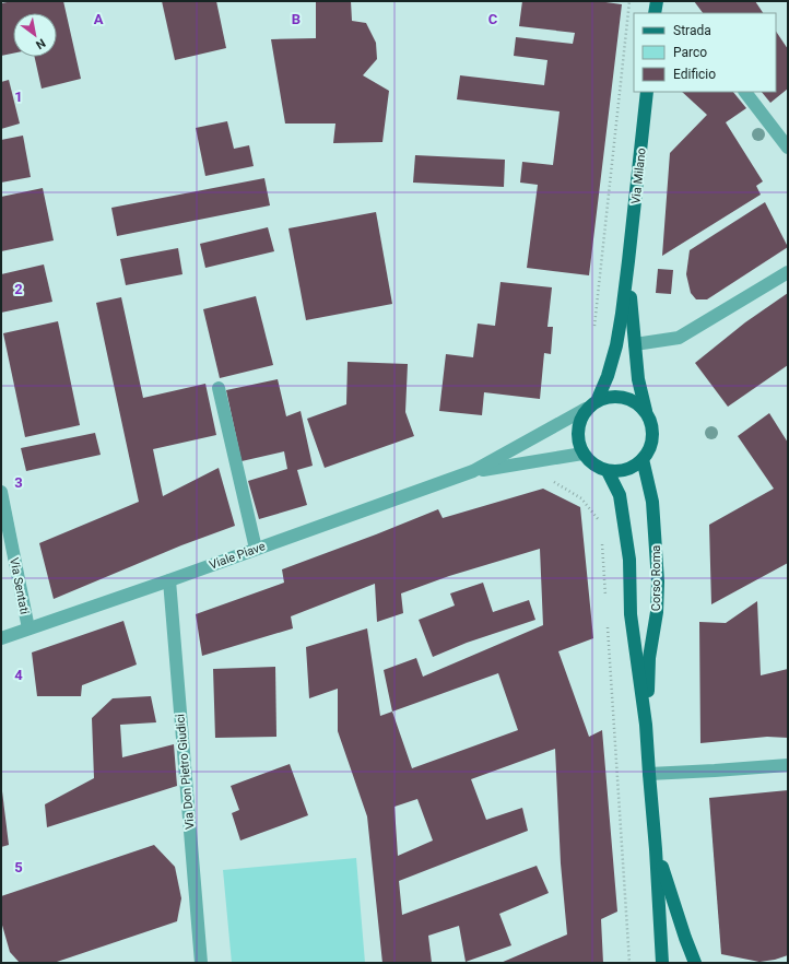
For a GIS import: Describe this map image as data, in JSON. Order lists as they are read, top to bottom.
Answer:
{
  "streets": {
    "main road": ["Via Milano", "Corso Roma"],
    "street": ["Viale Piave", "Via Sentati", "Via Don Pietro Giudici"]
  },
  "crossings": [
    ["Via Milano", "Viale Piave"],
    ["Via Milano", "Corso Roma"],
    ["Viale Piave", "Corso Roma"],
    ["Viale Piave", "Via Sentati"],
    ["Viale Piave", "Via Don Pietro Giudici"]
  ],
  "legend": ["Strada", "Parco", "Edificio"],
  "north": "bottom right",
  "grid": {
    "columns": ["A", "B", "C"],
    "rows": [
      "1",
      "2",
      "3",
      "4",
      "5"
    ]
  }
}
